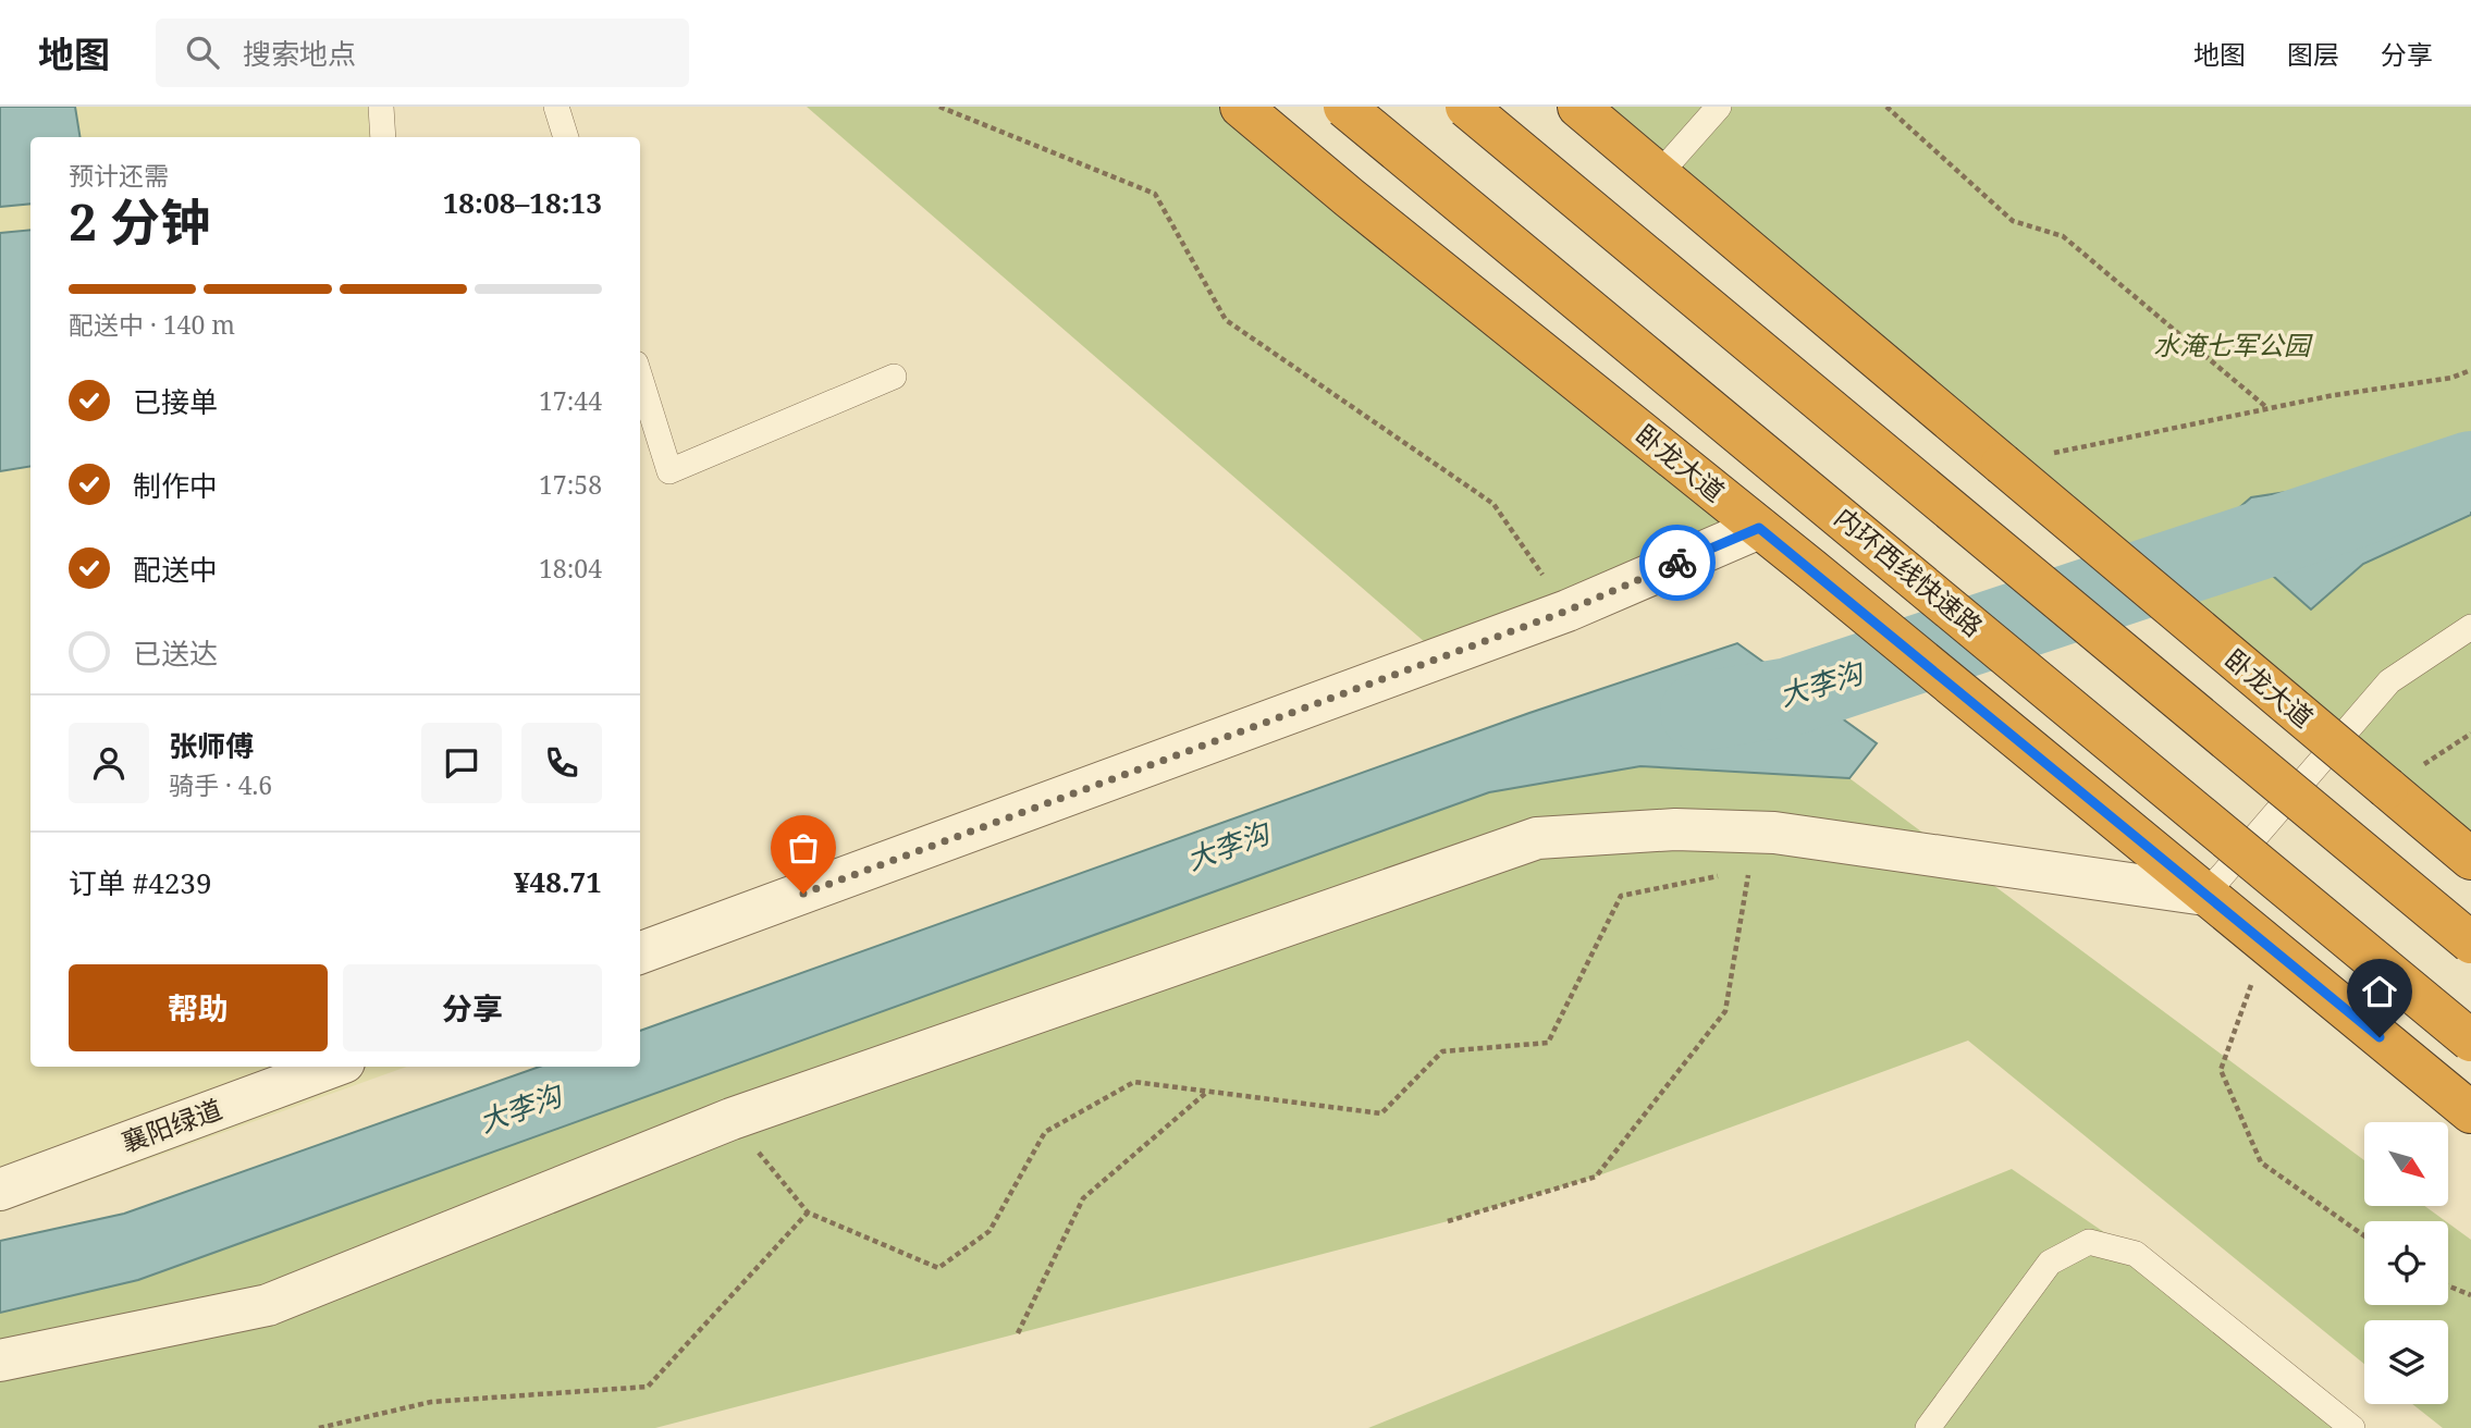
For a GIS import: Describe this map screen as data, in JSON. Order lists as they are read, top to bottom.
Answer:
{
  "streets": {
    "highway": ["卧龙大道", "内环西线快速路"],
    "street": ["襄阳绿道"]
  },
  "water": ["大李沟"],
  "parks": ["水淹七军公园"],
  "north": "bottom right",
  "page": {
    "header": "地图",
    "search": "搜索地点",
    "nav": ["地图", "图层", "分享"],
    "heading": ["2 分钟", "预计还需", "18:08–18:13"],
    "panel": [
      "张师傅",
      "骑手 · 4.6",
      "订单 #4239",
      "¥48.71"
    ],
    "bar": "配送中 · 140 m",
    "list": [
      ["已接单", "17:44"],
      ["制作中", "17:58"],
      ["配送中", "18:04"],
      "已送达"
    ],
    "buttons": ["帮助", "分享"]
  }
}
